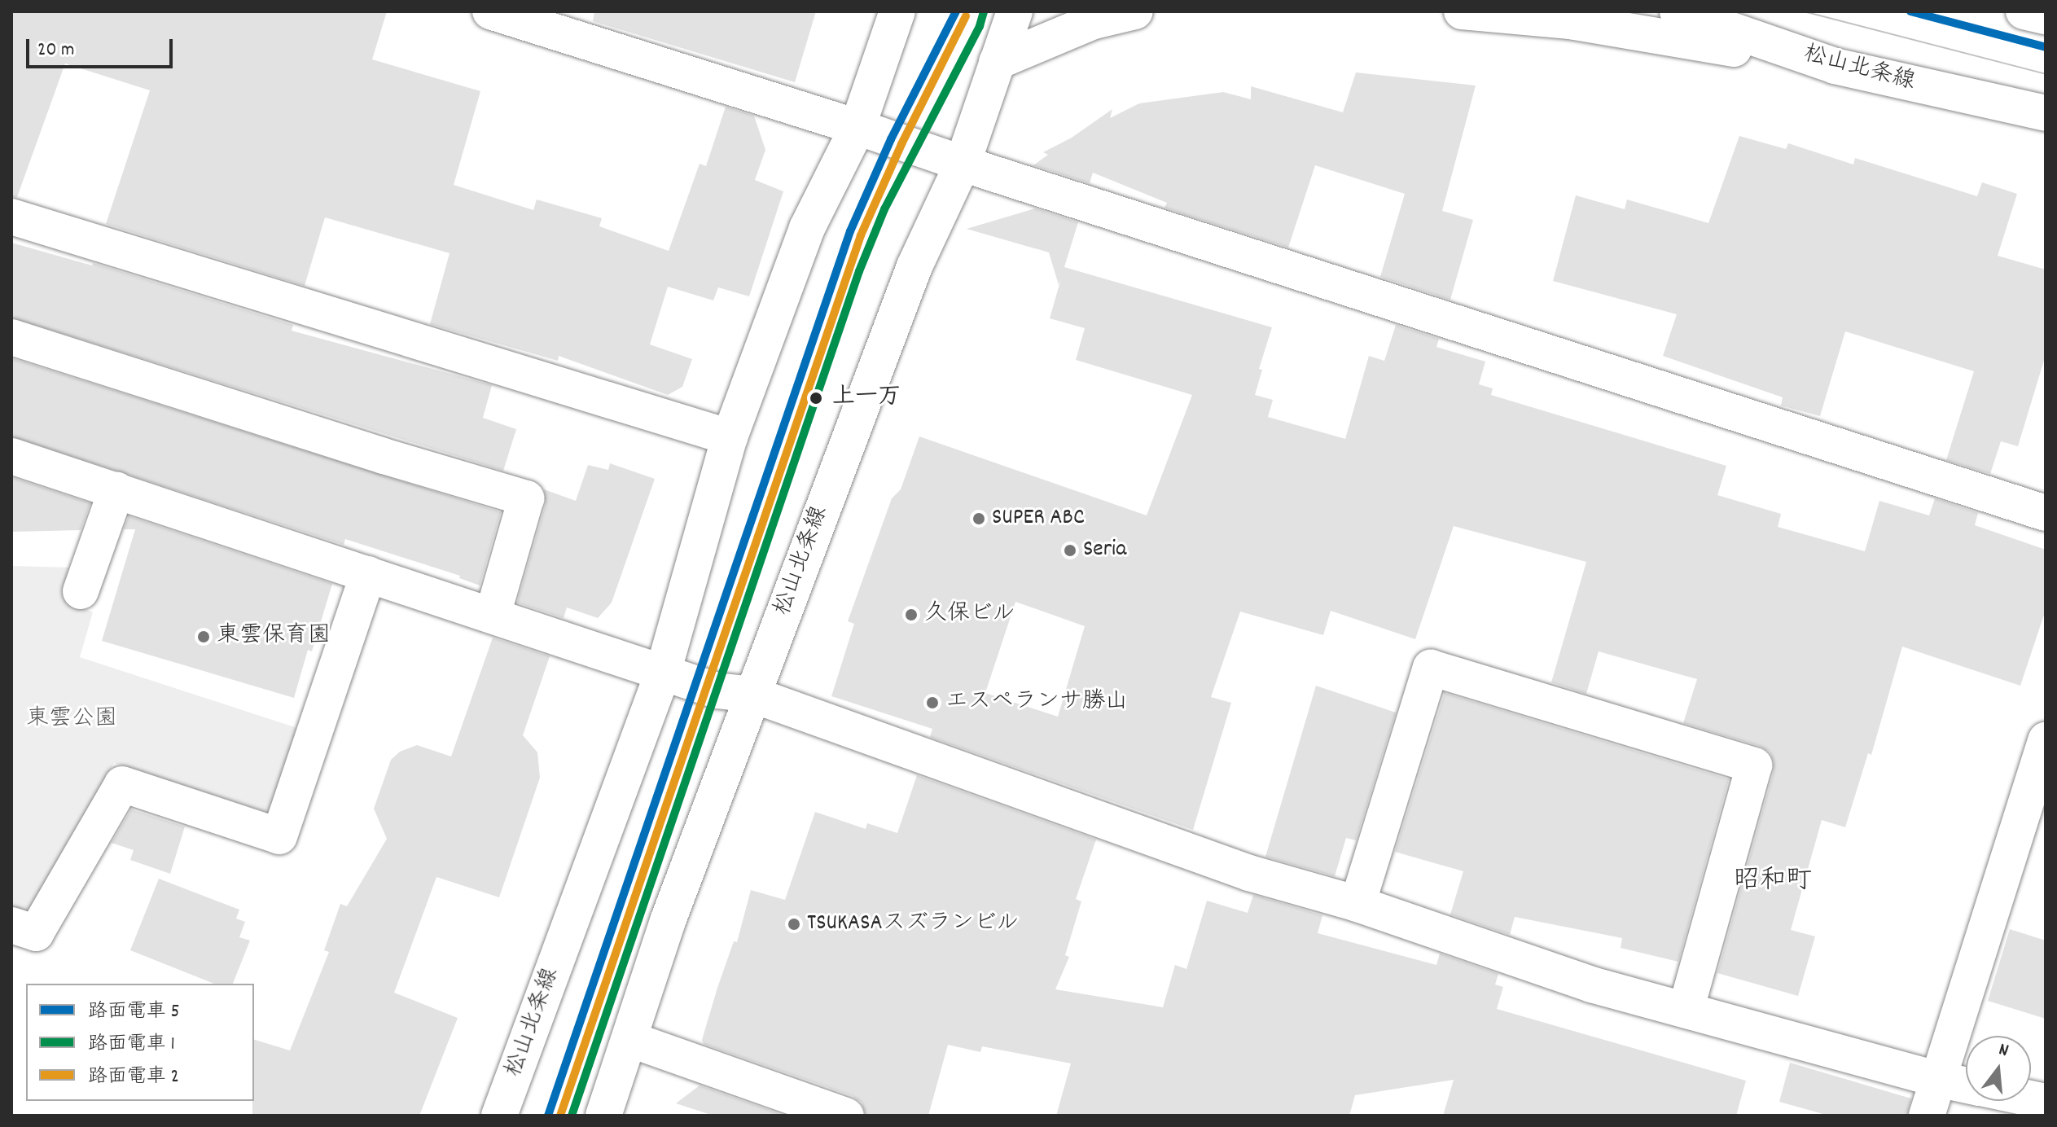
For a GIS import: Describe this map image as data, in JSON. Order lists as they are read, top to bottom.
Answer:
{
  "streets": {
    "street": ["松山北条線"]
  },
  "districts": ["昭和町"],
  "parks": ["東雲公園"],
  "places": [
    "上一万",
    "SUPER ABC",
    "Seria",
    "久保ビル",
    "東雲保育園",
    "エスペランサ勝山",
    "TSUKASAスズランビル"
  ],
  "lines": ["tram line 5", "tram line 1", "tram line 2"],
  "legend": ["路面電車 5", "路面電車 1", "路面電車 2"],
  "scale_bar": "20 m",
  "north": "top"
}
